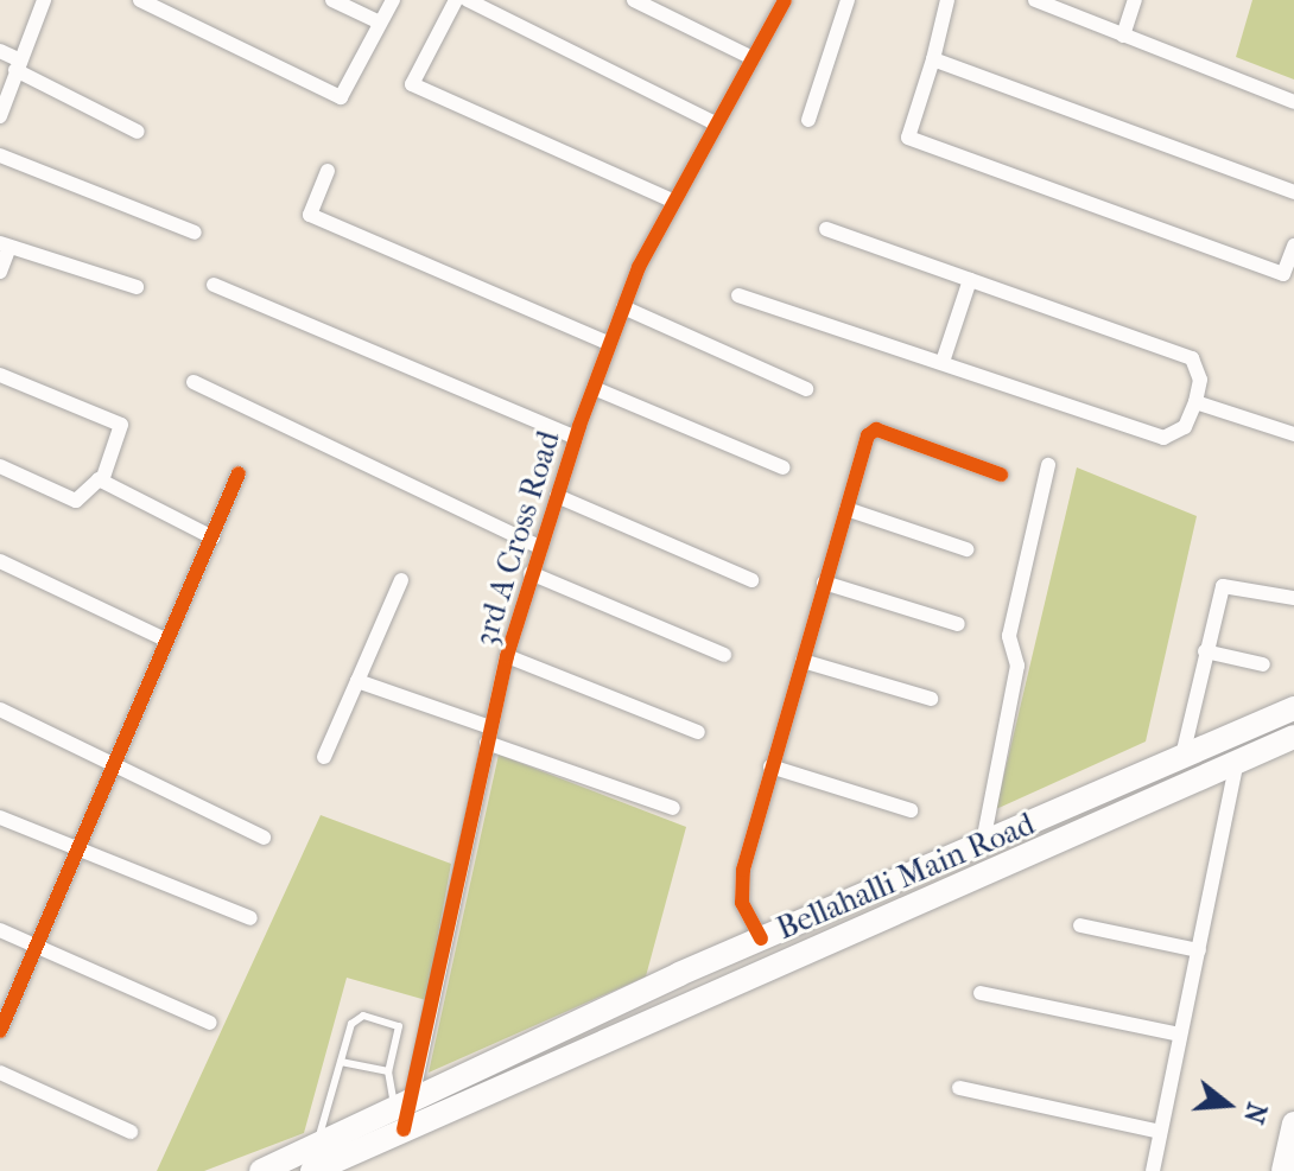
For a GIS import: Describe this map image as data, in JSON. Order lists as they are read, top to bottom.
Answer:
{
  "streets": {
    "main road": ["Bellahalli Main Road"],
    "street": ["3rd A Cross Road"]
  },
  "crossings": [
    ["3rd A Cross Road", "Bellahalli Main Road"]
  ],
  "north": "right"
}
